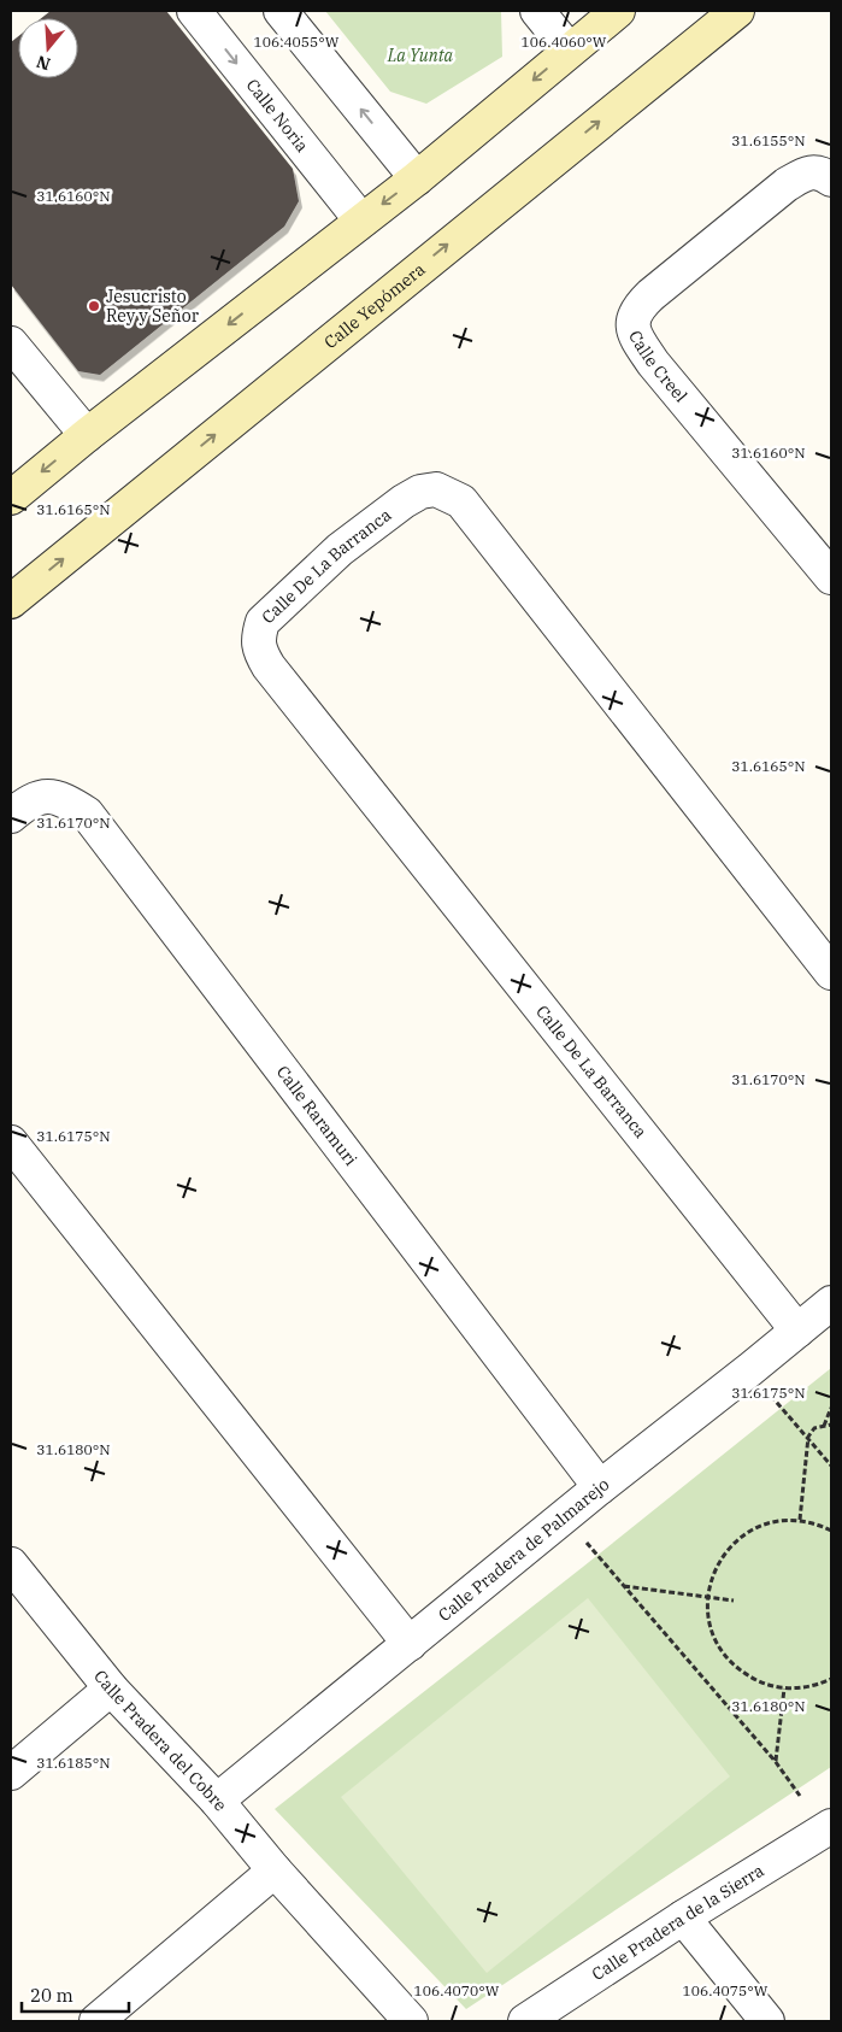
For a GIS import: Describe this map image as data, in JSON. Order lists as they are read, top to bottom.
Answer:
{
  "streets": {
    "main road": ["Calle Yepómera"],
    "street": [
      "Calle Noria",
      "Calle Creel",
      "Calle De La Barranca",
      "Calle Raramuri",
      "Calle Pradera de Palmarejo",
      "Calle Pradera del Cobre",
      "Calle Pradera de la Sierra"
    ]
  },
  "crossings": [
    ["Calle De La Barranca", "Calle Pradera de Palmarejo"],
    ["Calle Raramuri", "Calle Pradera de Palmarejo"],
    ["Calle Pradera de Palmarejo", "Calle Pradera del Cobre"]
  ],
  "parks": ["La Yunta"],
  "places": ["Jesucristo Rey y Señor"],
  "scale_bar": "20 m",
  "north": "bottom",
  "coordinates": [
    "106.4055°W",
    "106.4060°W",
    "31.6155°N",
    "31.6160°N",
    "31.6165°N",
    "31.6170°N",
    "31.6175°N",
    "31.6180°N",
    "31.6185°N",
    "106.4070°W",
    "106.4075°W"
  ]
}
